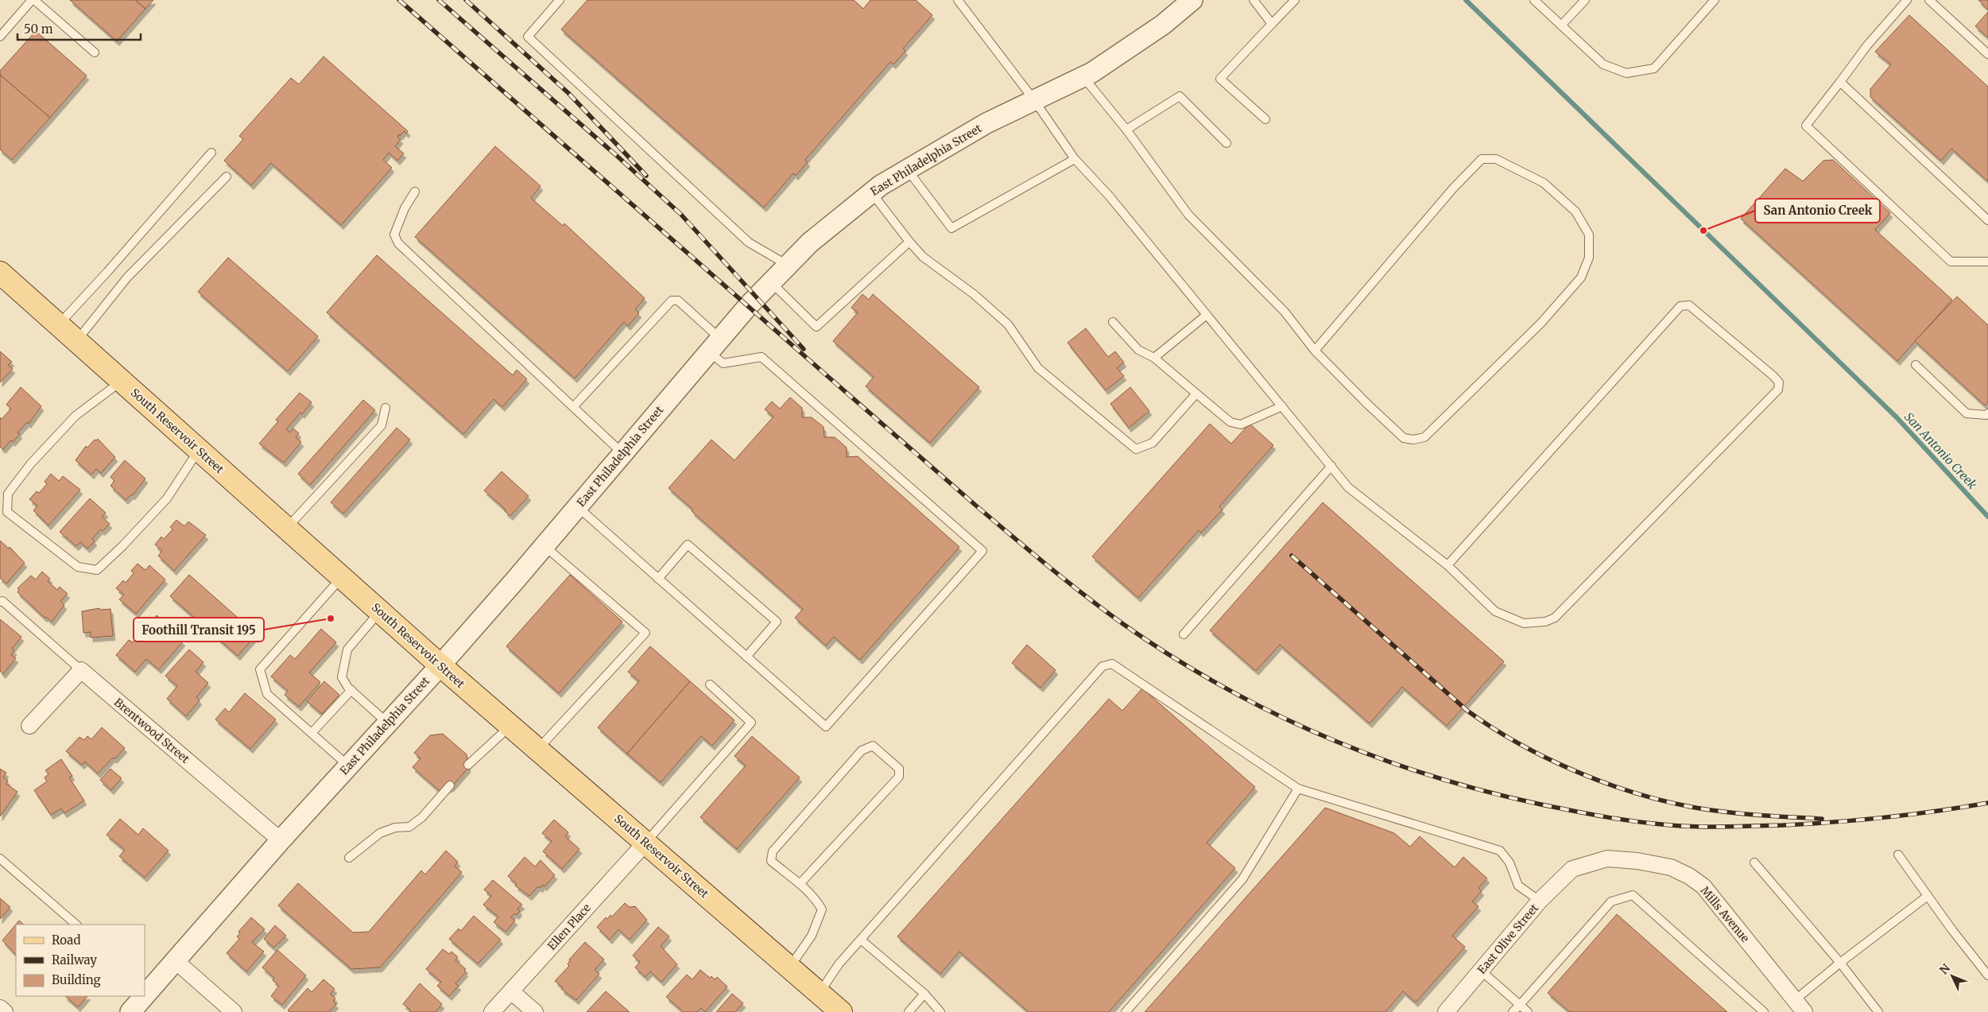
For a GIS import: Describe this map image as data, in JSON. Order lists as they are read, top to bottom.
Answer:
{
  "streets": {
    "main road": ["South Reservoir Street"],
    "street": [
      "East Philadelphia Street",
      "Brentwood Street",
      "Mills Avenue",
      "Ellen Place",
      "East Olive Street"
    ]
  },
  "crossings": [
    ["East Philadelphia Street", "South Reservoir Street"],
    ["East Philadelphia Street", "Brentwood Street"],
    ["South Reservoir Street", "Ellen Place"],
    ["Mills Avenue", "East Olive Street"]
  ],
  "water": ["San Antonio Creek"],
  "places": ["San Antonio Creek", "Foothill Transit 195"],
  "legend": ["Road", "Railway", "Building"],
  "scale_bar": "50 m",
  "north": "top left"
}
